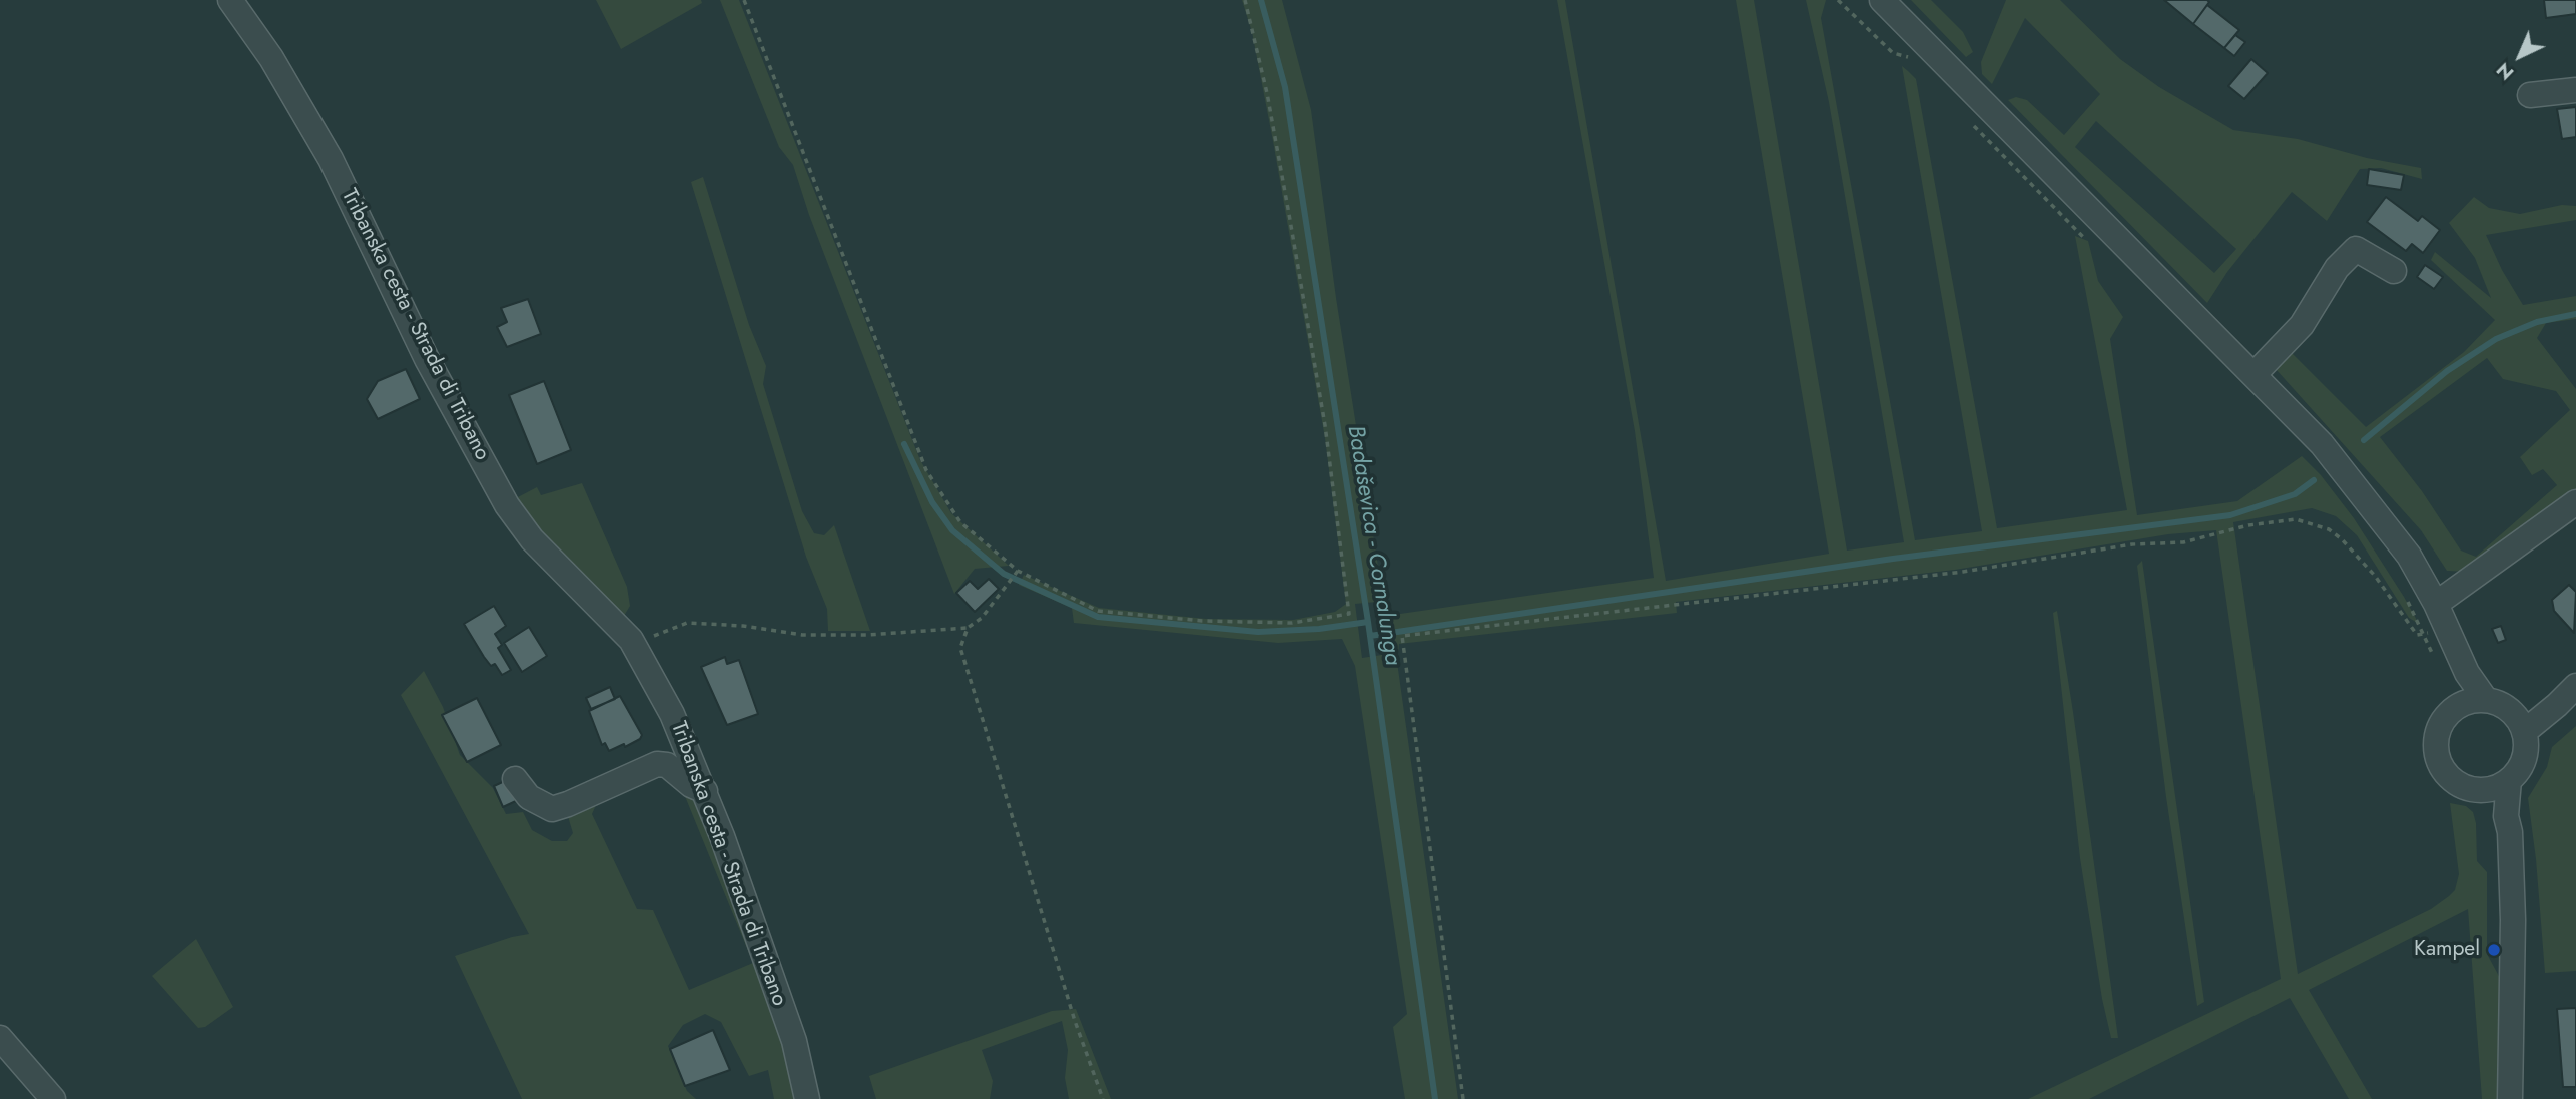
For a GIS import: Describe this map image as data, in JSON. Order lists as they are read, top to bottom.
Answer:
{
  "streets": {
    "street": ["Tribanska cesta - Strada di Tribano"]
  },
  "water": ["Badaševica - Cornalunga"],
  "places": ["Kampel"],
  "north": "bottom left"
}
